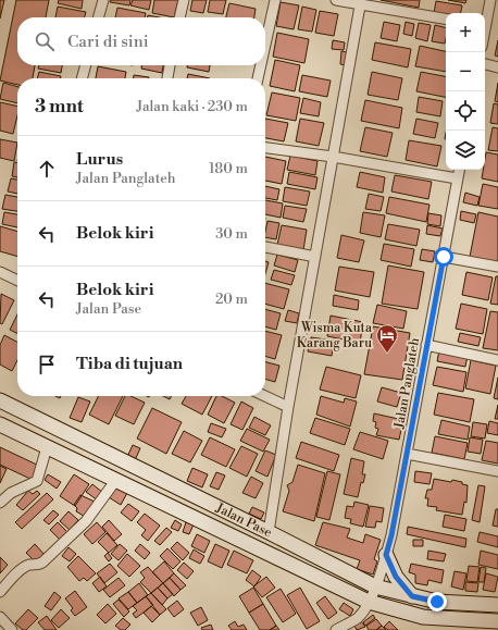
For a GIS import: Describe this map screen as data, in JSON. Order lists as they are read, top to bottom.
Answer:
{
  "streets": {
    "street": ["Jalan Panglateh", "Jalan Pase"]
  },
  "crossings": [
    ["Jalan Panglateh", "Jalan Pase"]
  ],
  "places": {
    "hotel": ["Wisma Kuta Karang Baru"]
  },
  "page": {
    "map_buttons": ["+", "−"],
    "search": "Cari di sini",
    "heading": ["3 mnt", "Jalan kaki · 230 m"],
    "list": [
      ["Lurus", "Jalan Panglateh", "180 m"],
      ["Belok kiri", "30 m"],
      ["Belok kiri", "Jalan Pase", "20 m"],
      "Tiba di tujuan"
    ]
  }
}
